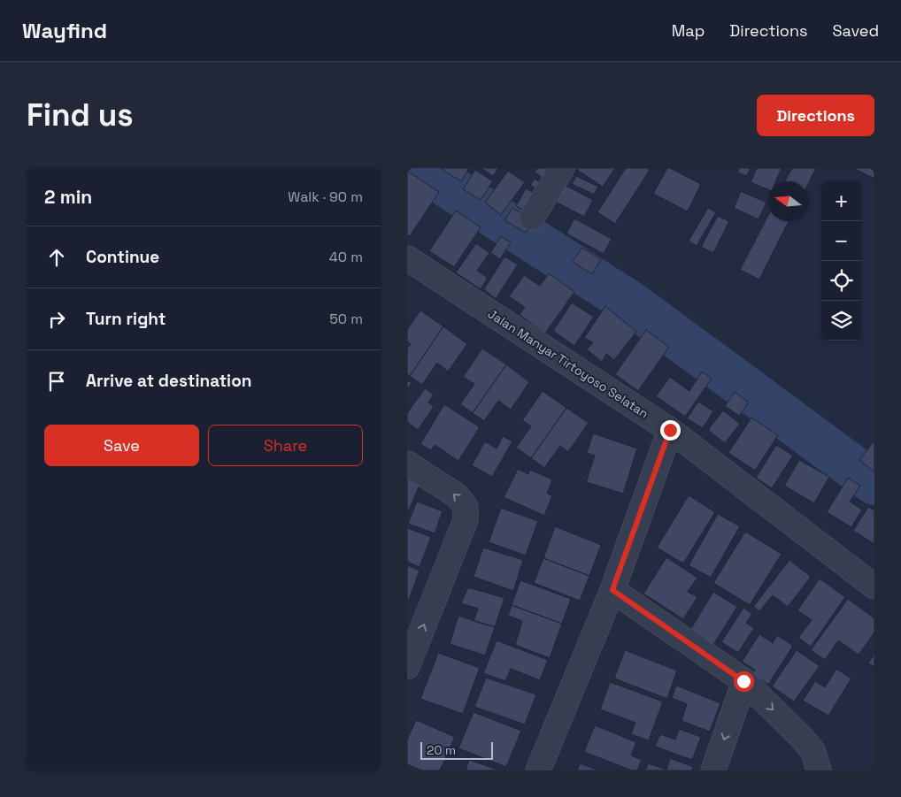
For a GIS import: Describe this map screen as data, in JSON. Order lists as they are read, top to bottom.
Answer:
{
  "streets": {
    "street": ["Jalan Manyar Tirtoyoso Selatan"]
  },
  "scale_bar": "20 m",
  "north": "left",
  "page": {
    "header": "Wayfind",
    "nav": ["Map", "Directions", "Saved"],
    "buttons": [
      "Directions",
      ["Save", "Share"]
    ],
    "title": "Find us",
    "heading": ["2 min", "Walk · 90 m"],
    "map_buttons": ["+", "−"],
    "list": [
      ["Continue", "40 m"],
      ["Turn right", "50 m"],
      "Arrive at destination"
    ],
    "scale": "20 m"
  }
}
